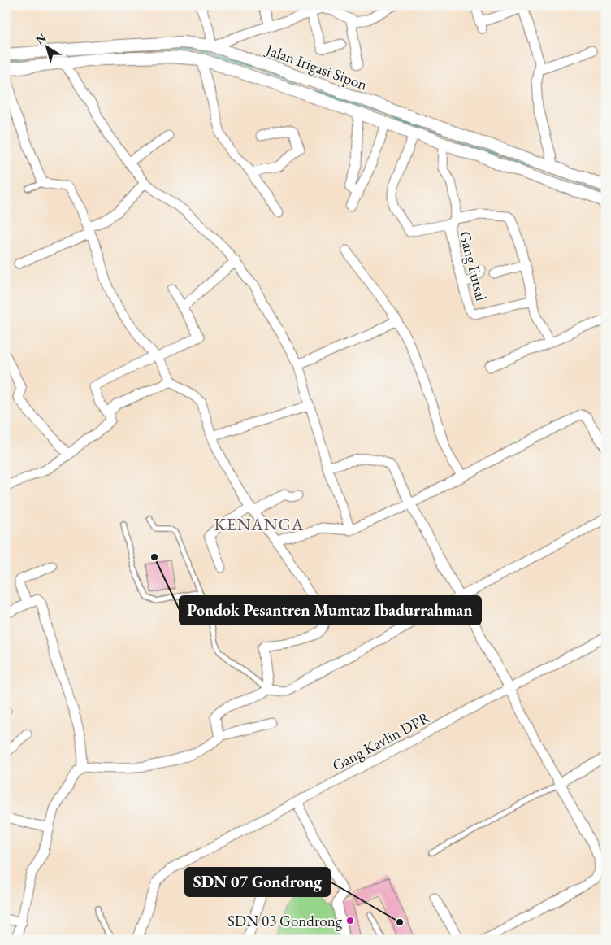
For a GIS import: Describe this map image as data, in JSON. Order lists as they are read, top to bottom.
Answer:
{
  "streets": {
    "street": ["Jalan Irigasi Sipon", "Gang Futsal", "Gang Kavlin DPR"]
  },
  "crossings": [
    ["Jalan Irigasi Sipon", "Gang Futsal"]
  ],
  "districts": ["KENANGA"],
  "places": ["Pondok Pesantren Mumtaz Ibadurrahman", "SDN 03 Gondrong", "SDN 07 Gondrong"],
  "north": "top left"
}
